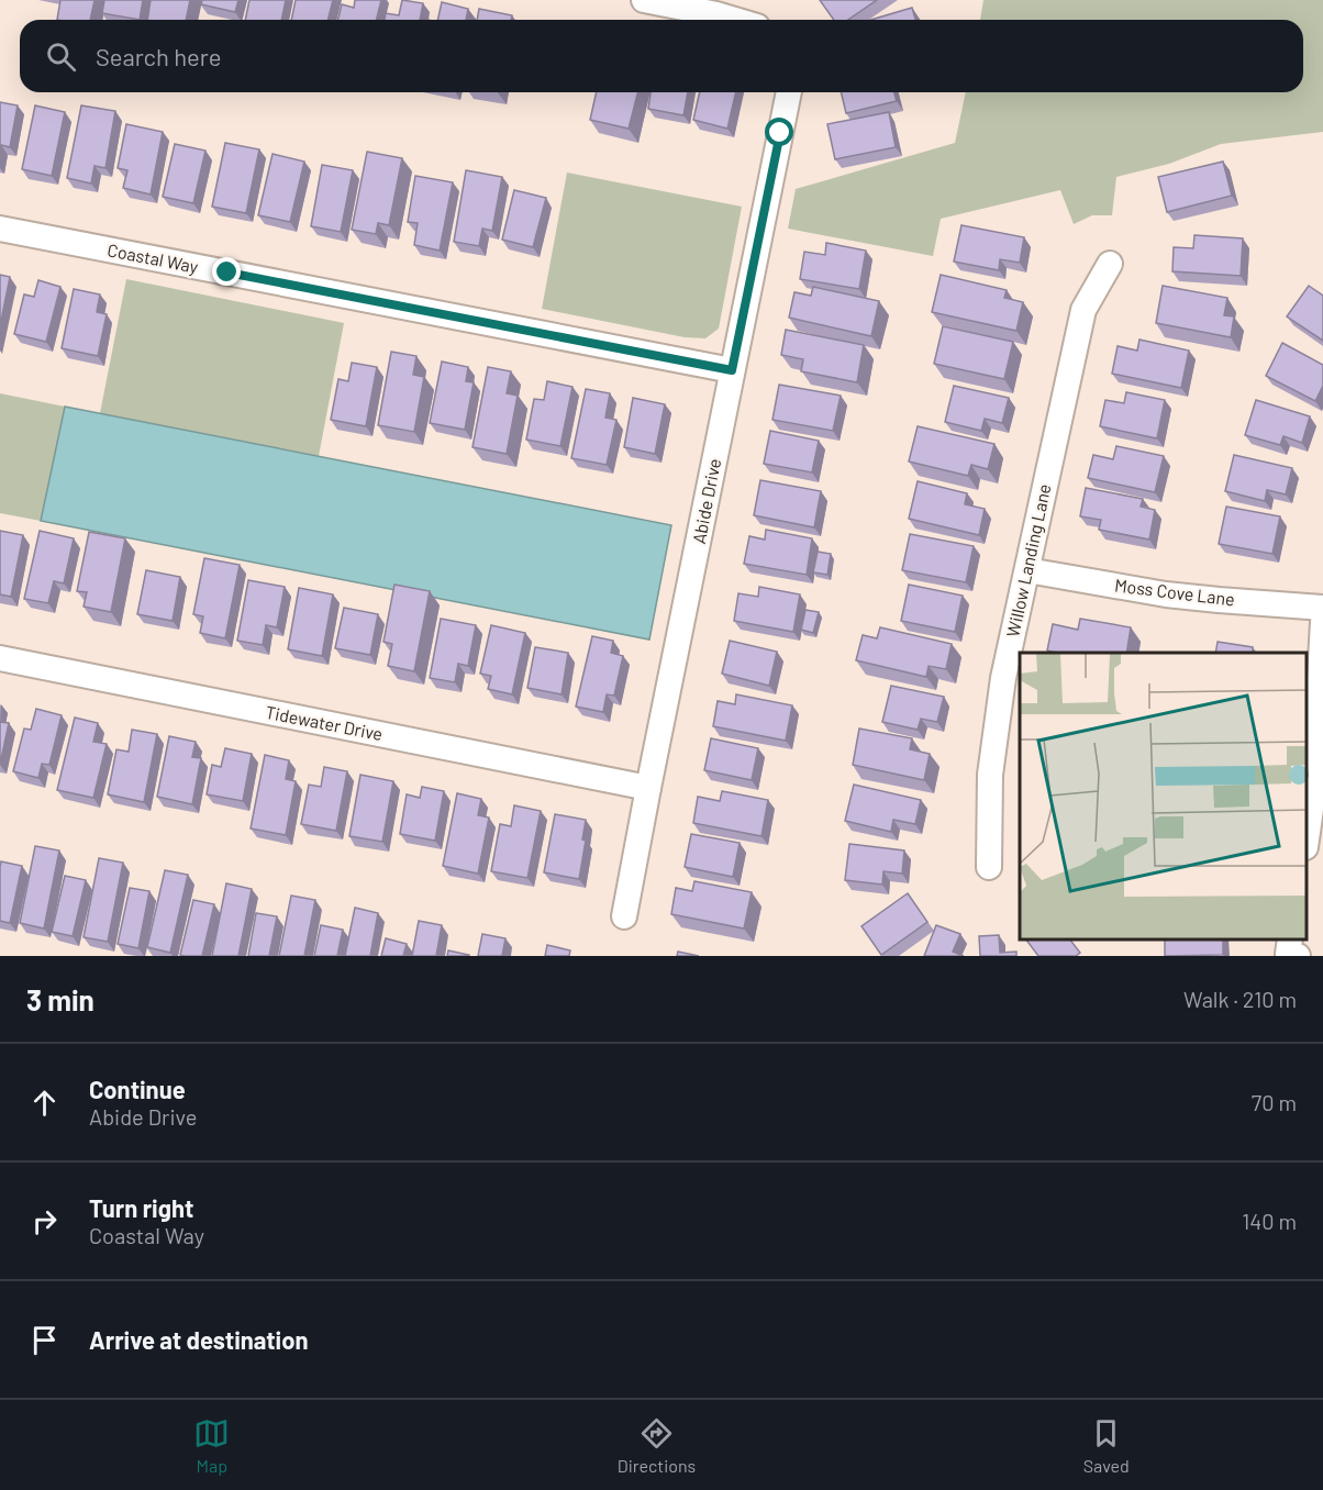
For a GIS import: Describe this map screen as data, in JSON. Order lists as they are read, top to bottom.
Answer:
{
  "streets": {
    "street": [
      "Coastal Way",
      "Abide Drive",
      "Willow Landing Lane",
      "Moss Cove Lane",
      "Tidewater Drive"
    ]
  },
  "crossings": [
    ["Coastal Way", "Abide Drive"],
    ["Abide Drive", "Tidewater Drive"],
    ["Willow Landing Lane", "Moss Cove Lane"]
  ],
  "page": {
    "search": "Search here",
    "heading": ["3 min", "Walk · 210 m"],
    "list": [
      ["Continue", "Abide Drive", "70 m"],
      ["Turn right", "Coastal Way", "140 m"],
      "Arrive at destination"
    ],
    "nav": ["Map", "Directions", "Saved"]
  }
}
